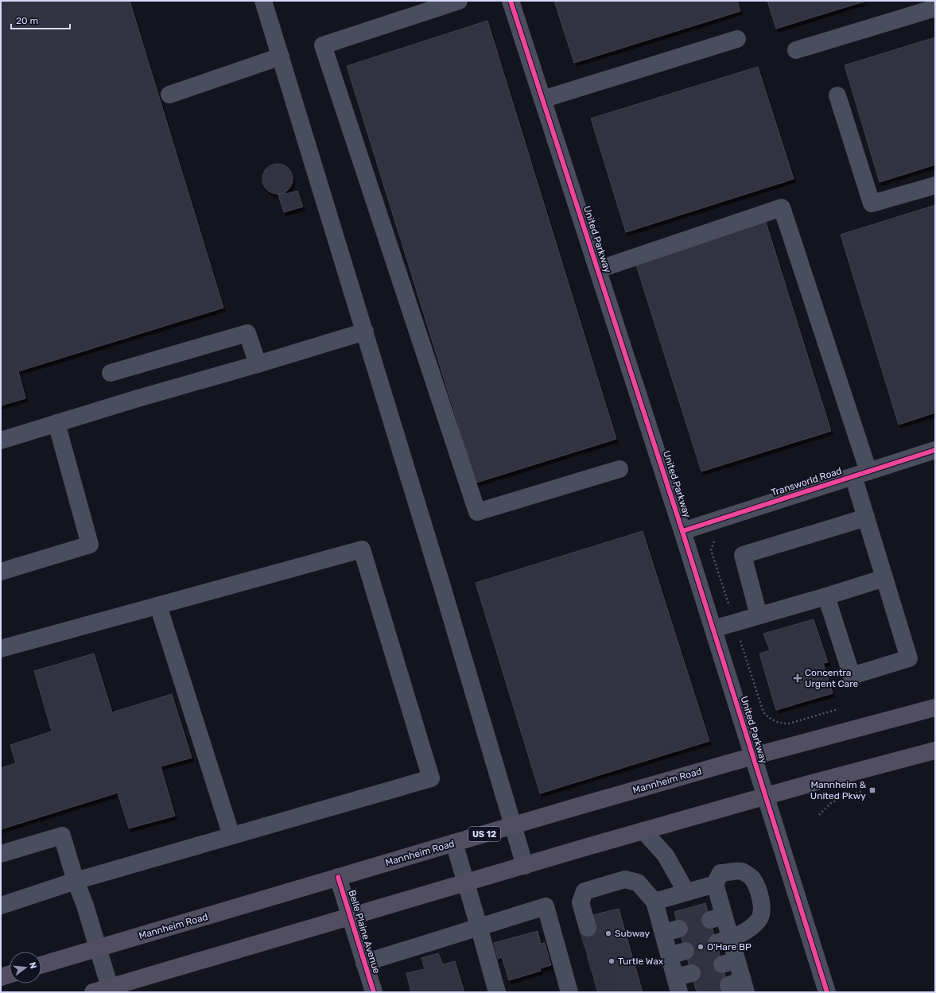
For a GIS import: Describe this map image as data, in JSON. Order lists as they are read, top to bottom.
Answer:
{
  "streets": {
    "main road": ["Mannheim Road", "US 12"],
    "street": ["United Parkway", "Transworld Road", "Belle Plaine Avenue"]
  },
  "crossings": [
    ["United Parkway", "Transworld Road"],
    ["United Parkway", "Mannheim Road"],
    ["Mannheim Road", "Belle Plaine Avenue"]
  ],
  "places": {
    "health": ["Concentra Urgent Care"],
    "transit": ["Mannheim & United Pkwy"],
    "other": ["Subway", "O'Hare BP", "Turtle Wax"]
  },
  "scale_bar": "20 m",
  "north": "right"
}
